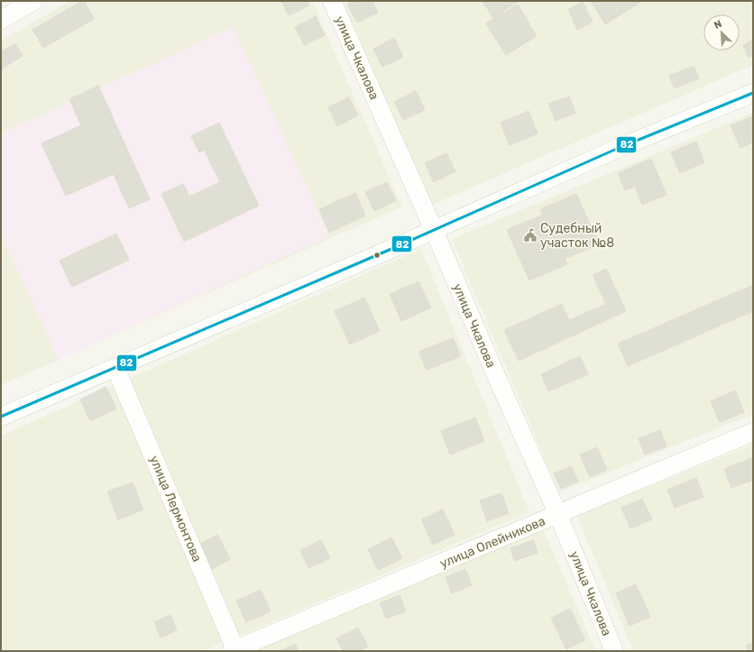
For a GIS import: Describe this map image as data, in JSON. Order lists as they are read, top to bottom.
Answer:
{
  "streets": {
    "street": ["улица Чкалова", "улица Лермонтова", "улица Олейникова"]
  },
  "crossings": [
    ["улица Чкалова", "улица Олейникова"],
    ["улица Лермонтова", "улица Олейникова"]
  ],
  "places": {
    "public building": ["Судебный участок №8"]
  },
  "lines": ["transit line 82"],
  "north": "top left"
}
